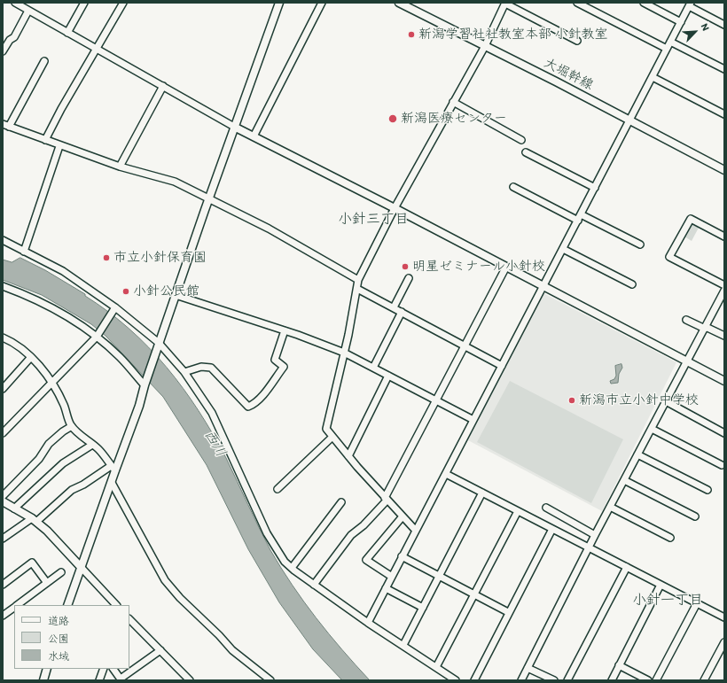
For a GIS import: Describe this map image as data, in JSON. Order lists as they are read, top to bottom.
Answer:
{
  "streets": {
    "street": ["大堀幹線"]
  },
  "districts": ["小針三丁目", "小針一丁目"],
  "water": ["西川"],
  "places": [
    "新潟学習社社教室本部 小針教室",
    "新潟医療センター",
    "市立小針保育園",
    "明星ゼミナール小針校",
    "小針公民館",
    "新潟市立小針中学校"
  ],
  "legend": ["道路", "公園", "水域"],
  "north": "top right"
}
